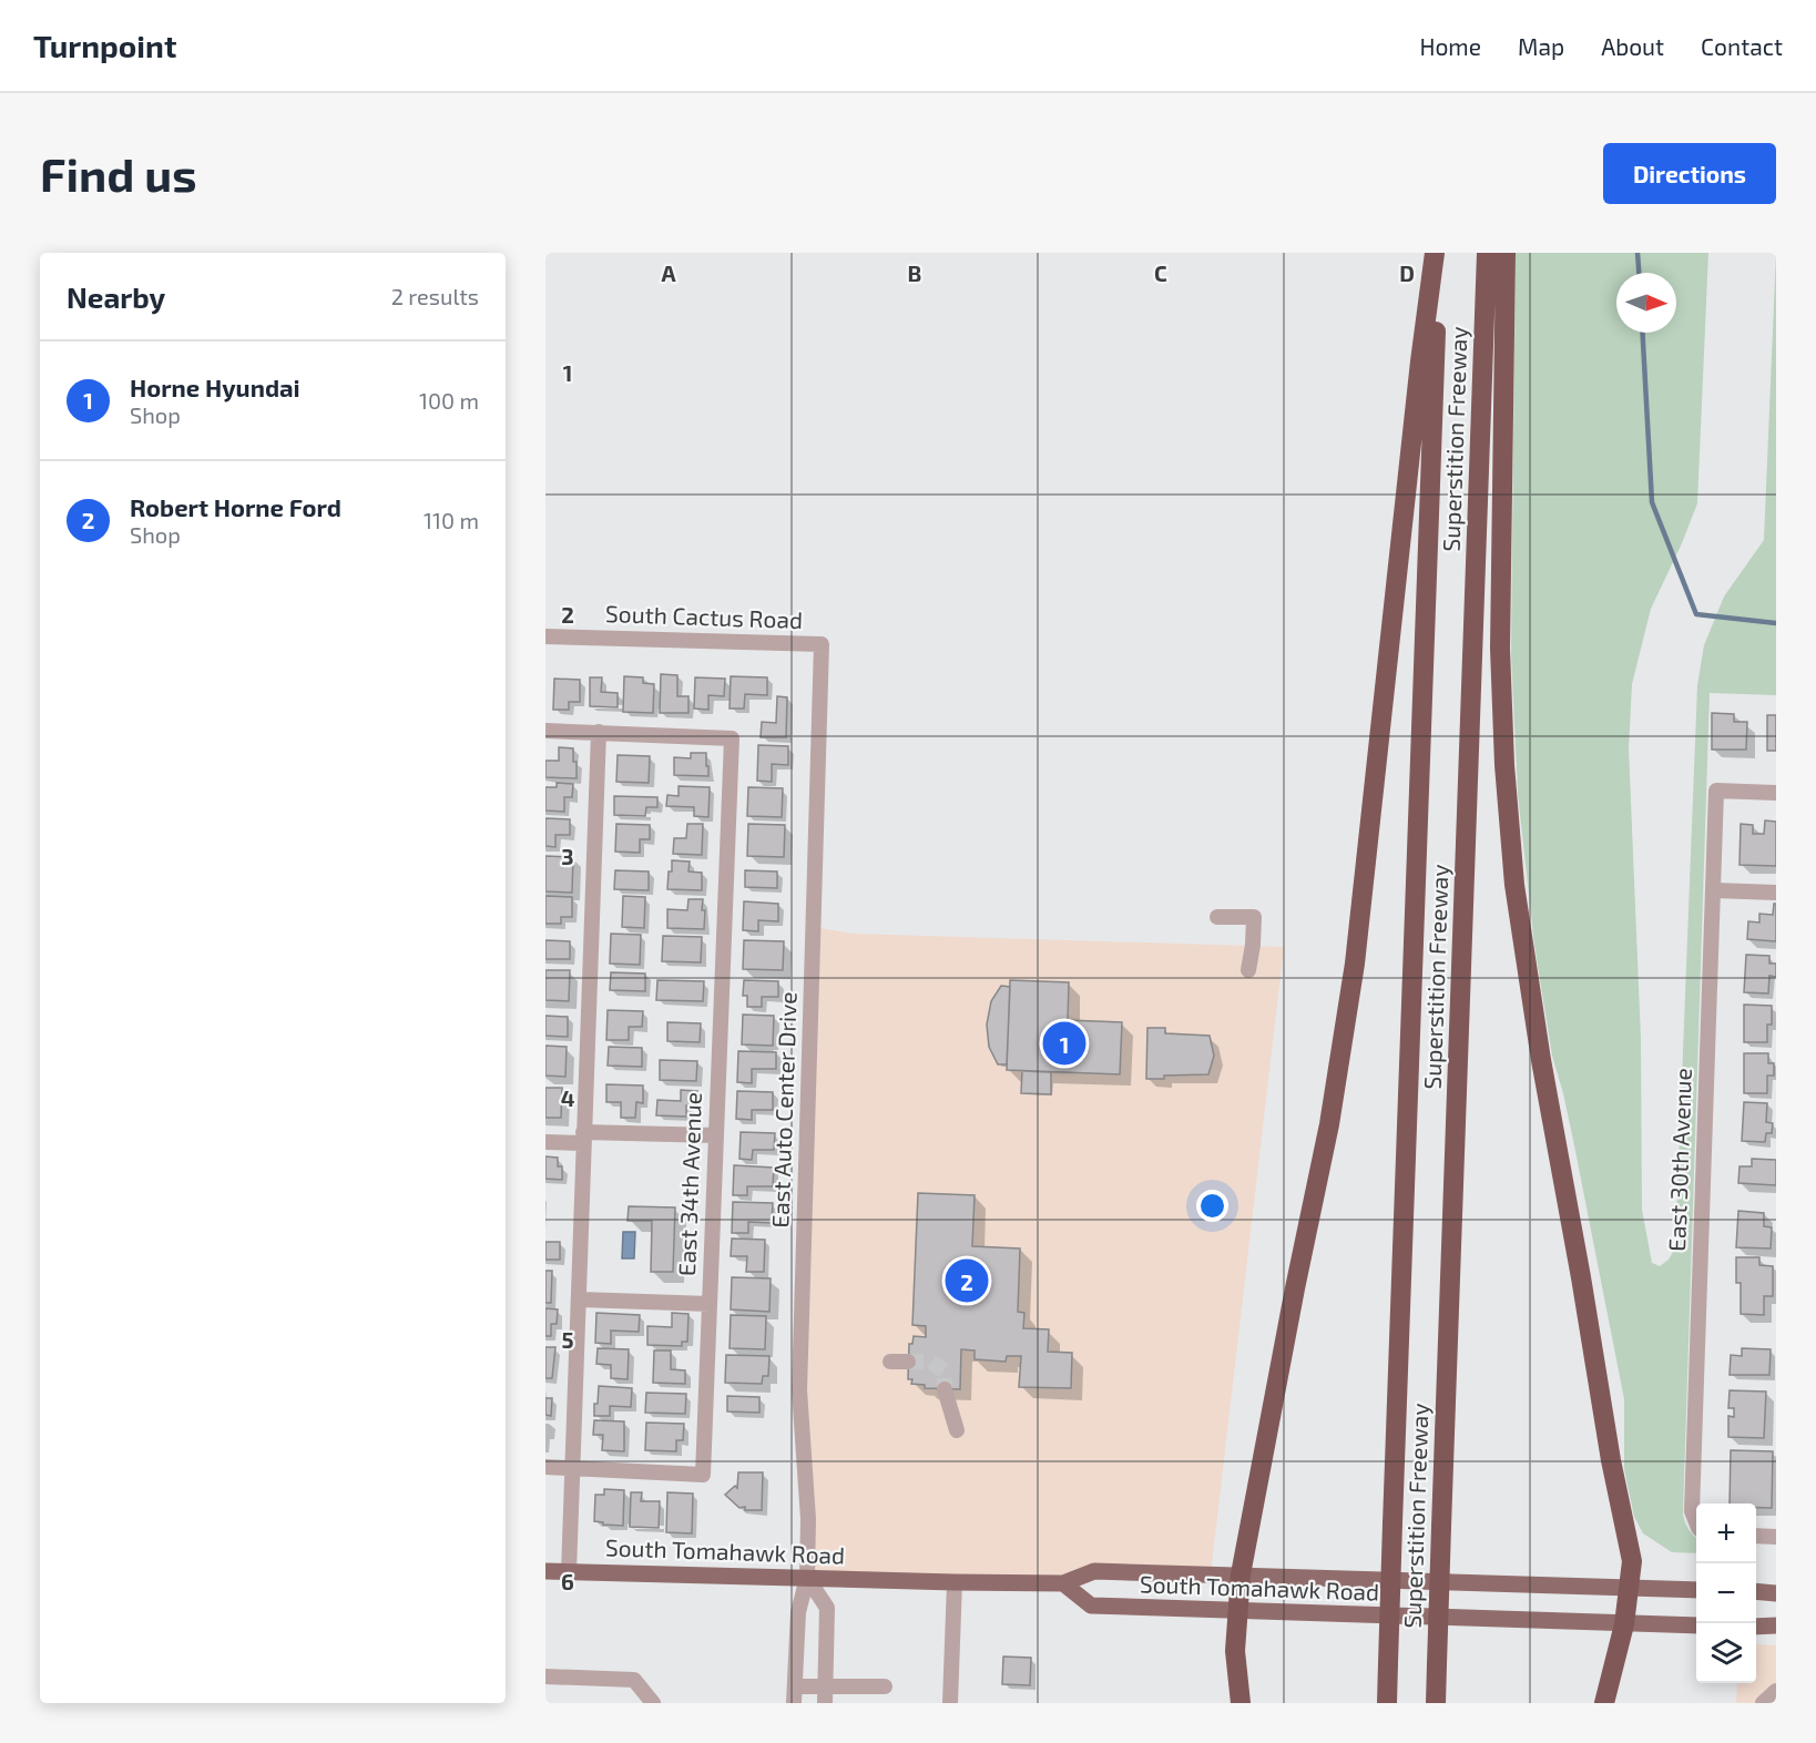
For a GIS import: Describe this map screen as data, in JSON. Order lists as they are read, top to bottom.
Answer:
{
  "streets": {
    "highway": ["Superstition Freeway"],
    "main road": ["South Tomahawk Road"],
    "street": [
      "South Cactus Road",
      "East Auto Center Drive",
      "East 30th Avenue",
      "East 34th Avenue"
    ]
  },
  "crossings": [
    ["South Cactus Road", "East Auto Center Drive"],
    ["East Auto Center Drive", "South Tomahawk Road"]
  ],
  "north": "right",
  "page": {
    "header": "Turnpoint",
    "nav": [
      "Home",
      "Map",
      "About",
      "Contact"
    ],
    "buttons": "Directions",
    "title": "Find us",
    "heading": ["Nearby", "2 results"],
    "list": [
      {
        "mark": "1",
        "name": "Horne Hyundai",
        "note": "Shop",
        "value": "100 m"
      },
      {
        "mark": "2",
        "name": "Robert Horne Ford",
        "note": "Shop",
        "value": "110 m"
      }
    ],
    "pins": ["1", "2"],
    "map_buttons": ["+", "−"]
  },
  "grid": {
    "columns": [
      "A",
      "B",
      "C",
      "D"
    ],
    "rows": [
      "1",
      "2",
      "3",
      "4",
      "5",
      "6"
    ]
  }
}
